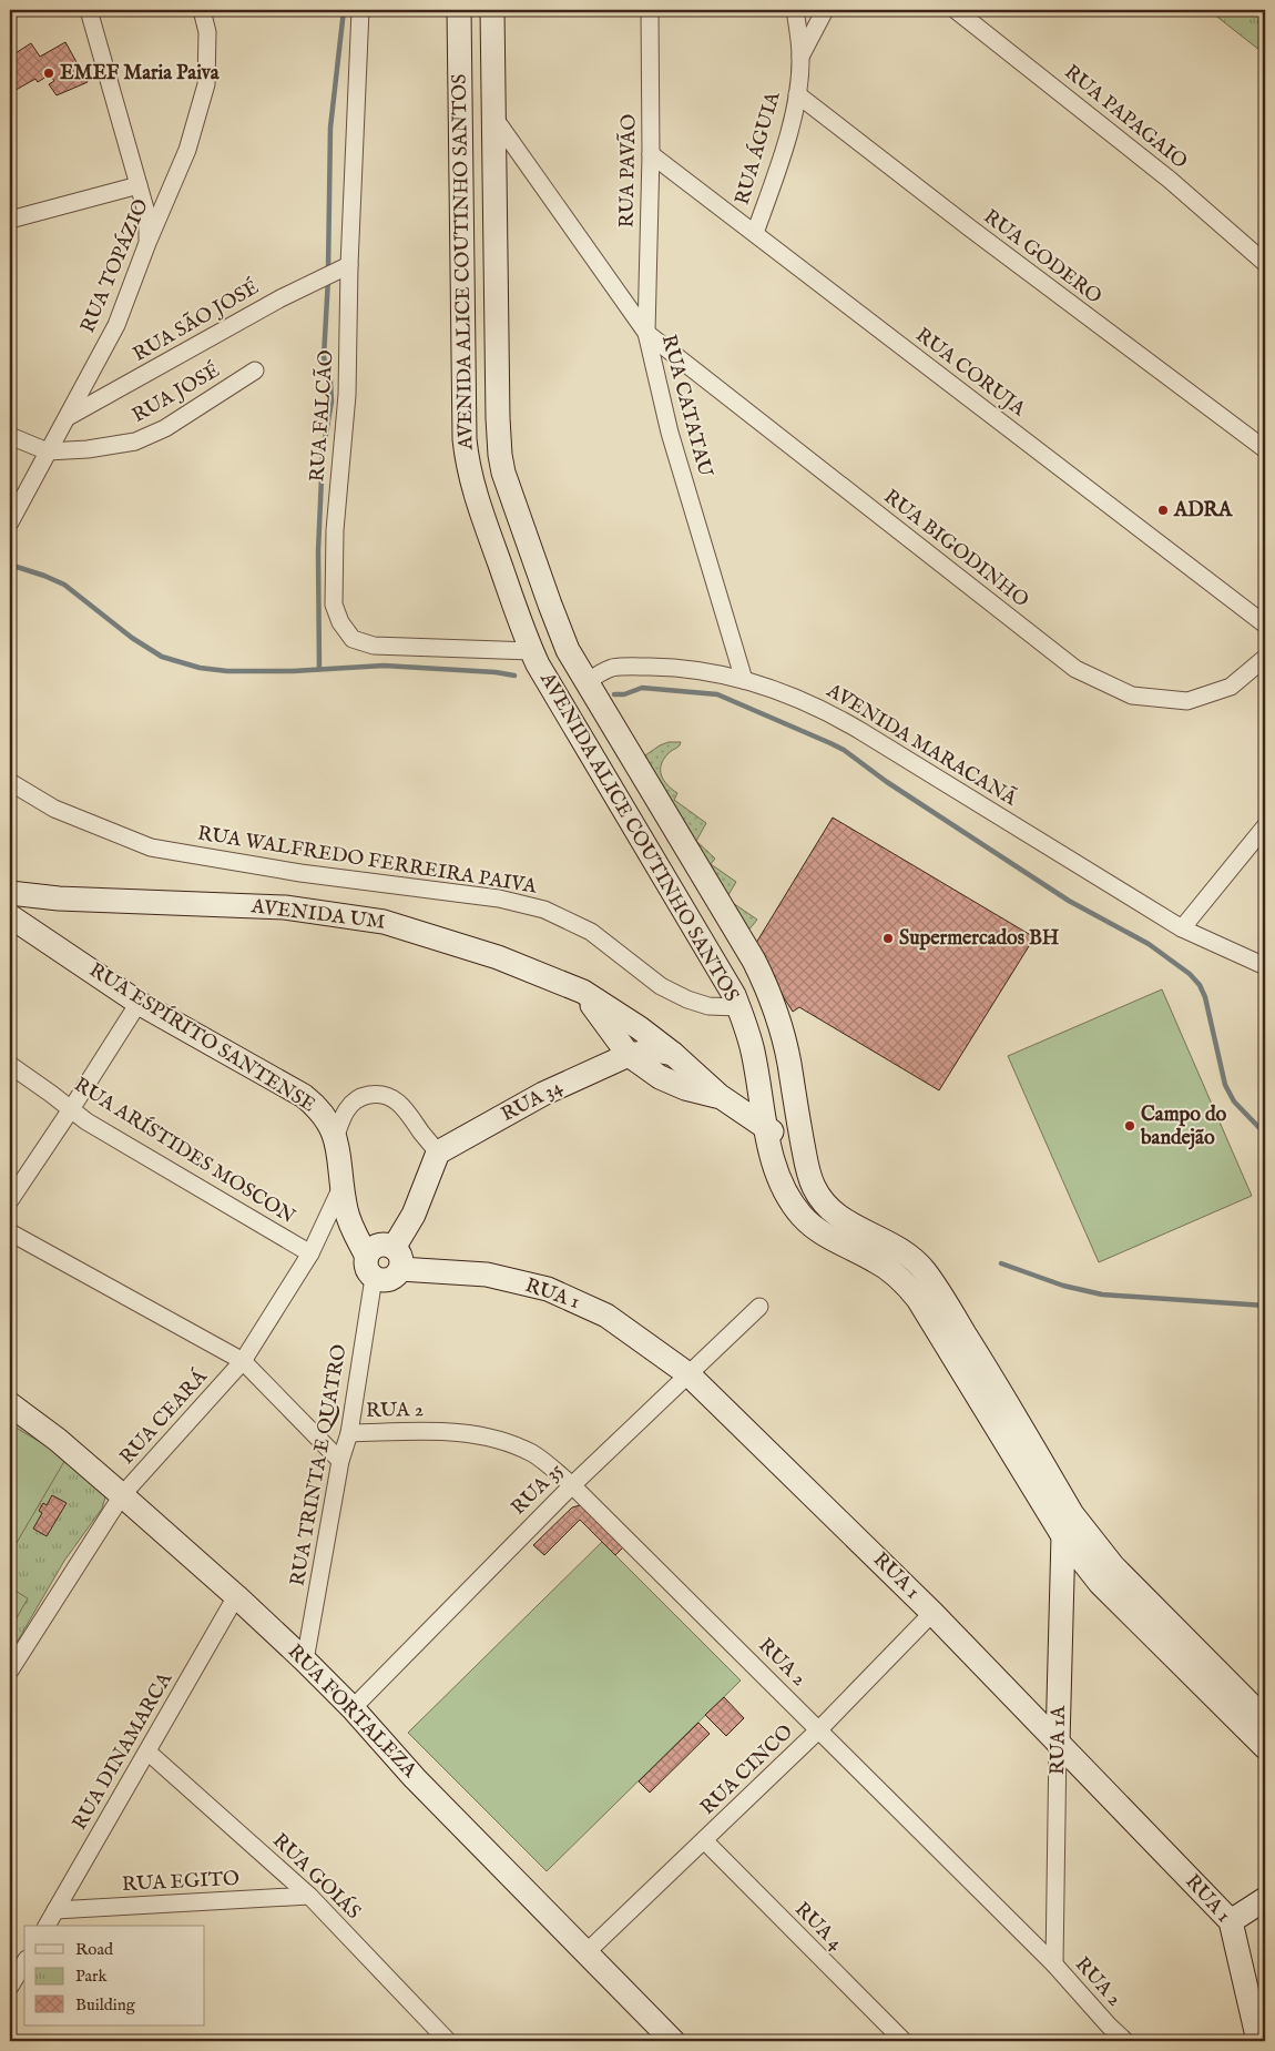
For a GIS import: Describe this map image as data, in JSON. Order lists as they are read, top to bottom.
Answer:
{
  "streets": {
    "street": [
      "RUA PAPAGAIO",
      "RUA ÁGUIA",
      "RUA PAVÃO",
      "RUA GODERO",
      "AVENIDA ALICE COUTINHO SANTOS",
      "RUA TOPÁZIO",
      "RUA SÃO JOSÉ",
      "RUA CORUJA",
      "RUA JOSÉ",
      "RUA CATATAU",
      "RUA FALCÃO",
      "RUA BIGODINHO",
      "AVENIDA MARACANÃ",
      "RUA WALFREDO FERREIRA PAIVA",
      "AVENIDA UM",
      "RUA ESPÍRITO SANTENSE",
      "RUA 34",
      "RUA ARÍSTIDES MOSCON",
      "RUA 1",
      "RUA 2",
      "RUA CEARÁ",
      "RUA TRINTA E QUATRO",
      "RUA 35",
      "RUA FORTALEZA",
      "RUA 1A",
      "RUA DINAMARCA",
      "RUA CINCO",
      "RUA GOIÁS",
      "RUA EGITO",
      "RUA 4"
    ]
  },
  "crossings": [
    ["RUA ÁGUIA", "RUA GODERO"],
    ["RUA ÁGUIA", "RUA CORUJA"],
    ["RUA PAVÃO", "RUA CORUJA"],
    ["RUA PAVÃO", "RUA CATATAU"],
    ["RUA PAVÃO", "RUA BIGODINHO"],
    ["AVENIDA ALICE COUTINHO SANTOS", "RUA CATATAU"],
    ["AVENIDA ALICE COUTINHO SANTOS", "RUA FALCÃO"],
    ["AVENIDA ALICE COUTINHO SANTOS", "AVENIDA MARACANÃ"],
    ["AVENIDA ALICE COUTINHO SANTOS", "RUA WALFREDO FERREIRA PAIVA"],
    ["AVENIDA ALICE COUTINHO SANTOS", "AVENIDA UM"],
    ["AVENIDA ALICE COUTINHO SANTOS", "RUA 1A"],
    ["RUA TOPÁZIO", "RUA SÃO JOSÉ"],
    ["RUA TOPÁZIO", "RUA JOSÉ"],
    ["RUA SÃO JOSÉ", "RUA FALCÃO"],
    ["RUA CATATAU", "RUA BIGODINHO"],
    ["RUA CATATAU", "AVENIDA MARACANÃ"],
    ["AVENIDA UM", "RUA 34"],
    ["RUA ESPÍRITO SANTENSE", "RUA 1"],
    ["RUA ESPÍRITO SANTENSE", "RUA CEARÁ"],
    ["RUA ESPÍRITO SANTENSE", "RUA TRINTA E QUATRO"],
    ["RUA ARÍSTIDES MOSCON", "RUA CEARÁ"],
    ["RUA 1", "RUA TRINTA E QUATRO"],
    ["RUA 1", "RUA 35"],
    ["RUA 1", "RUA 1A"],
    ["RUA 1", "RUA CINCO"],
    ["RUA 2", "RUA TRINTA E QUATRO"],
    ["RUA 2", "RUA 35"],
    ["RUA 2", "RUA 1A"],
    ["RUA 2", "RUA CINCO"],
    ["RUA CEARÁ", "RUA FORTALEZA"],
    ["RUA TRINTA E QUATRO", "RUA FORTALEZA"],
    ["RUA 35", "RUA FORTALEZA"],
    ["RUA FORTALEZA", "RUA DINAMARCA"],
    ["RUA FORTALEZA", "RUA CINCO"],
    ["RUA DINAMARCA", "RUA GOIÁS"],
    ["RUA DINAMARCA", "RUA EGITO"],
    ["RUA CINCO", "RUA 4"],
    ["RUA GOIÁS", "RUA EGITO"]
  ],
  "places": [
    "EMEF Maria Paiva",
    "ADRA",
    "Supermercados BH",
    "Campo do bandejão"
  ],
  "legend": ["Road", "Park", "Building"]
}
